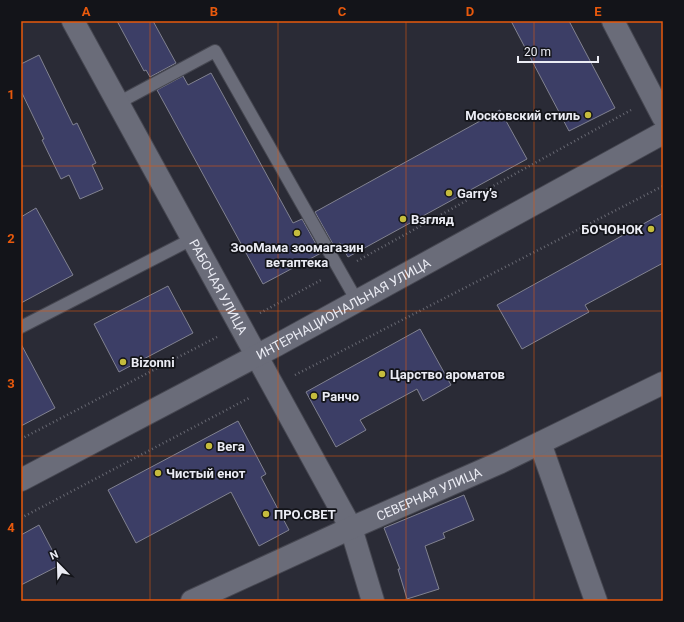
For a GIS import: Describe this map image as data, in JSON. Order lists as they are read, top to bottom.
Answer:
{
  "streets": {
    "street": ["РАБОЧАЯ УЛИЦА", "ИНТЕРНАЦИОНАЛЬНАЯ УЛИЦА", "СЕВЕРНАЯ УЛИЦА"]
  },
  "crossings": [
    ["РАБОЧАЯ УЛИЦА", "ИНТЕРНАЦИОНАЛЬНАЯ УЛИЦА"],
    ["РАБОЧАЯ УЛИЦА", "СЕВЕРНАЯ УЛИЦА"]
  ],
  "places": [
    "Московский стиль",
    "Garry’s",
    "Взгляд",
    "БОЧОНОК",
    "ЗооМама зоомагазин ветаптека",
    "Bizonni",
    "Царство ароматов",
    "Ранчо",
    "Вега",
    "Чистый енот",
    "ПРО.СВЕТ"
  ],
  "scale_bar": "20 m",
  "north": "top left",
  "grid": {
    "columns": [
      "A",
      "B",
      "C",
      "D",
      "E"
    ],
    "rows": [
      "1",
      "2",
      "3",
      "4"
    ]
  }
}
